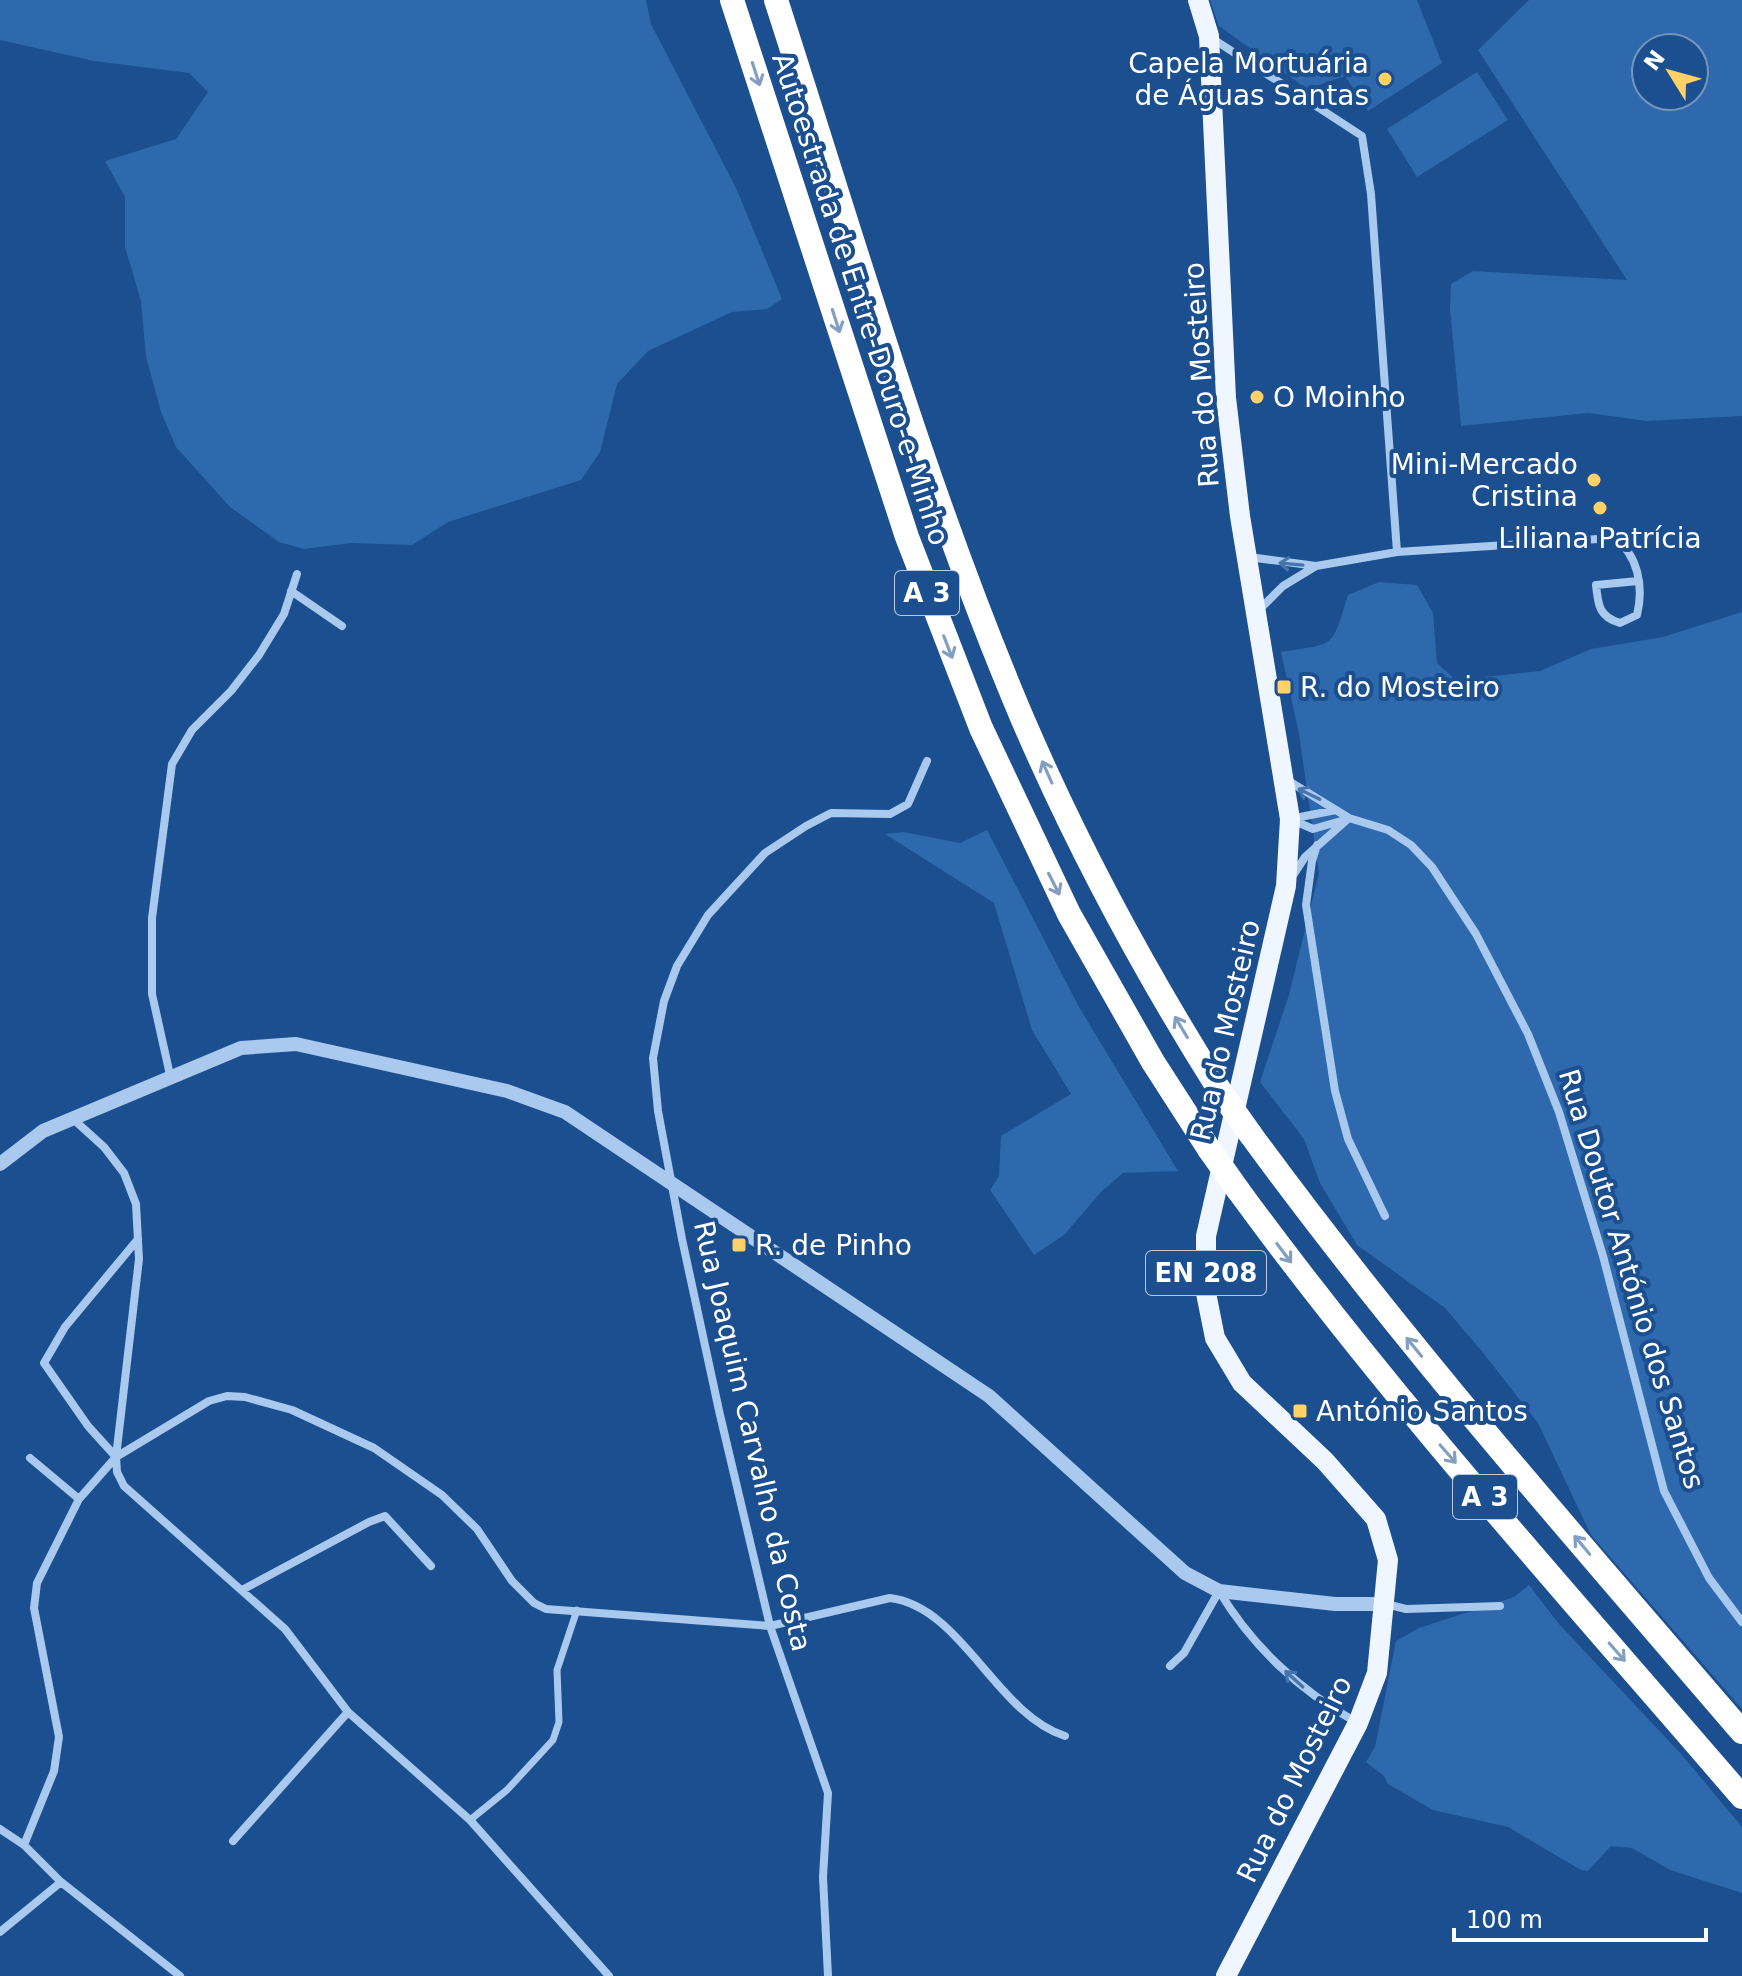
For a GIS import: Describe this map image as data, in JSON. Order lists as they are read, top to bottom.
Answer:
{
  "streets": {
    "highway": ["Autoestrada de Entre-Douro-e-Minho", "A 3"],
    "main road": ["Rua do Mosteiro", "EN 208"],
    "street": ["Rua Doutor António dos Santos", "Rua Joaquim Carvalho da Costa"]
  },
  "crossings": [
    ["Rua do Mosteiro", "Rua Doutor António dos Santos"]
  ],
  "places": {
    "other": [
      "Capela Mortuária de Águas Santas",
      "O Moinho",
      "Mini-Mercado Cristina",
      "Liliana Patrícia"
    ],
    "transit": ["R. do Mosteiro", "R. de Pinho", "António Santos"]
  },
  "scale_bar": "100 m",
  "north": "top left"
}
